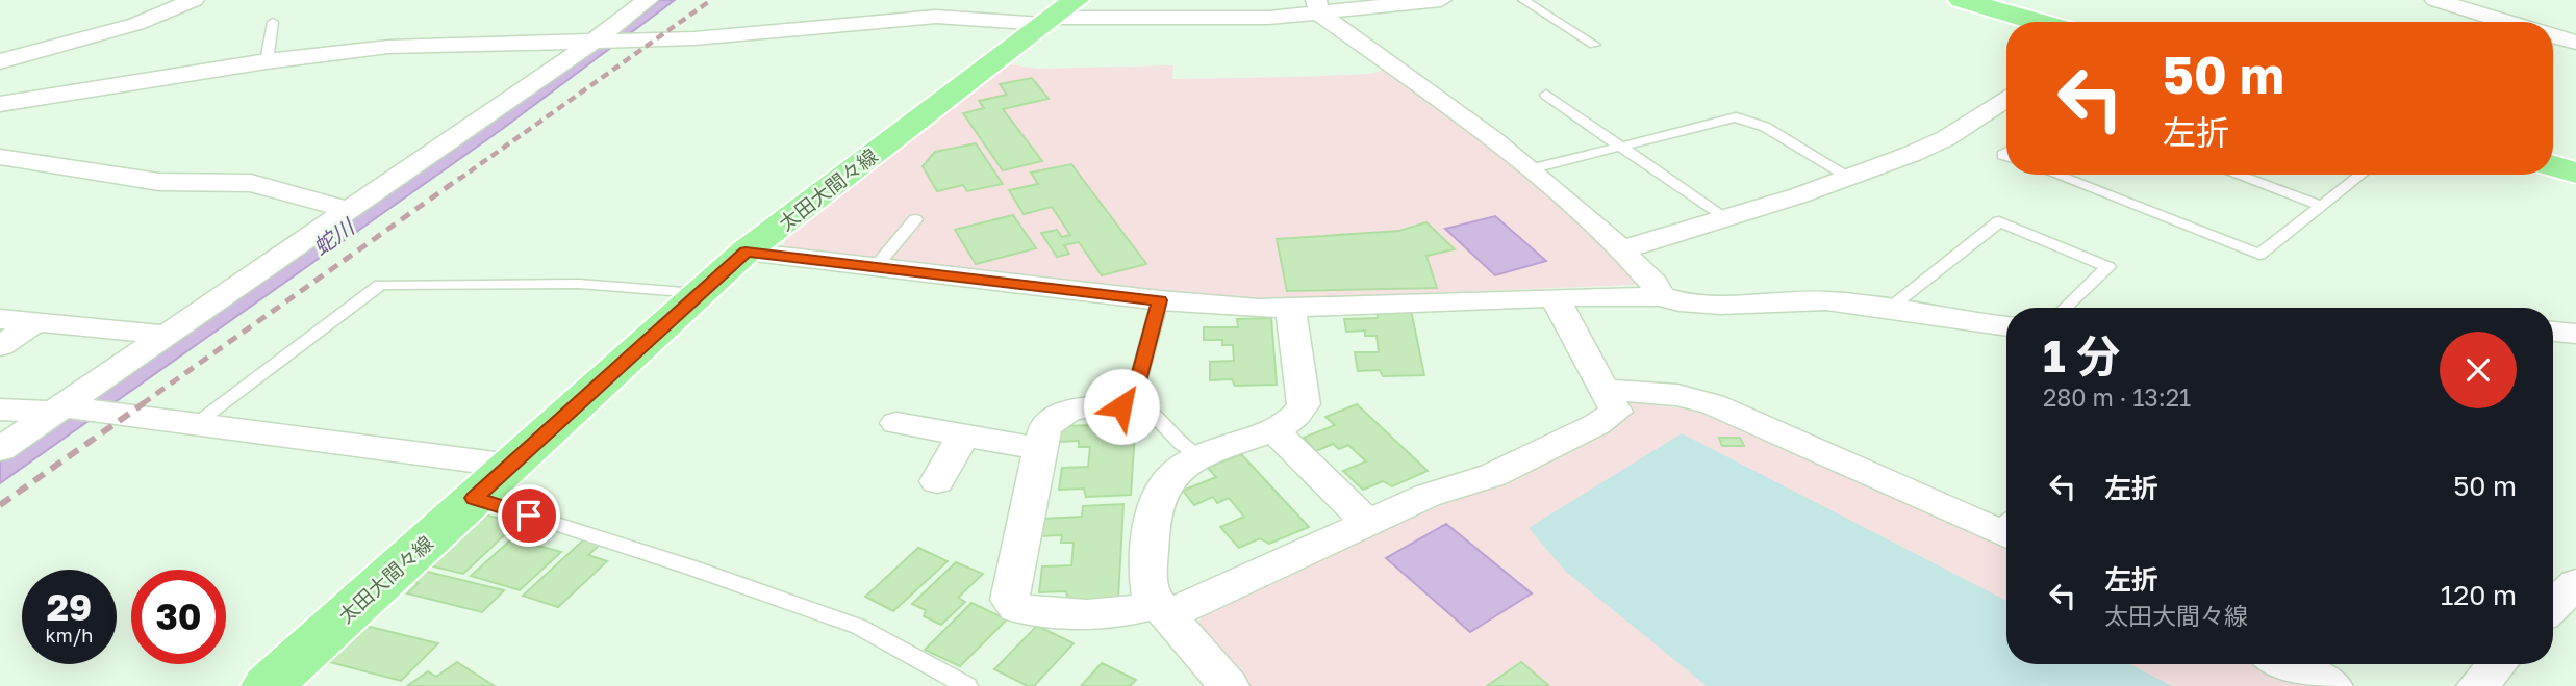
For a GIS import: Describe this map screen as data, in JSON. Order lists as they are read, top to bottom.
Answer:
{
  "streets": {
    "main road": ["太田大間々線"]
  },
  "water": ["蛇川"],
  "page": {
    "turn": ["50 m", "左折"],
    "heading": ["1 分", "280 m · 13:21"],
    "list": [
      {
        "name": "左折",
        "value": "50 m"
      },
      {
        "name": "左折",
        "note": "太田大間々線",
        "value": "120 m"
      }
    ],
    "speed": "29 km/h",
    "limit": "30"
  }
}
